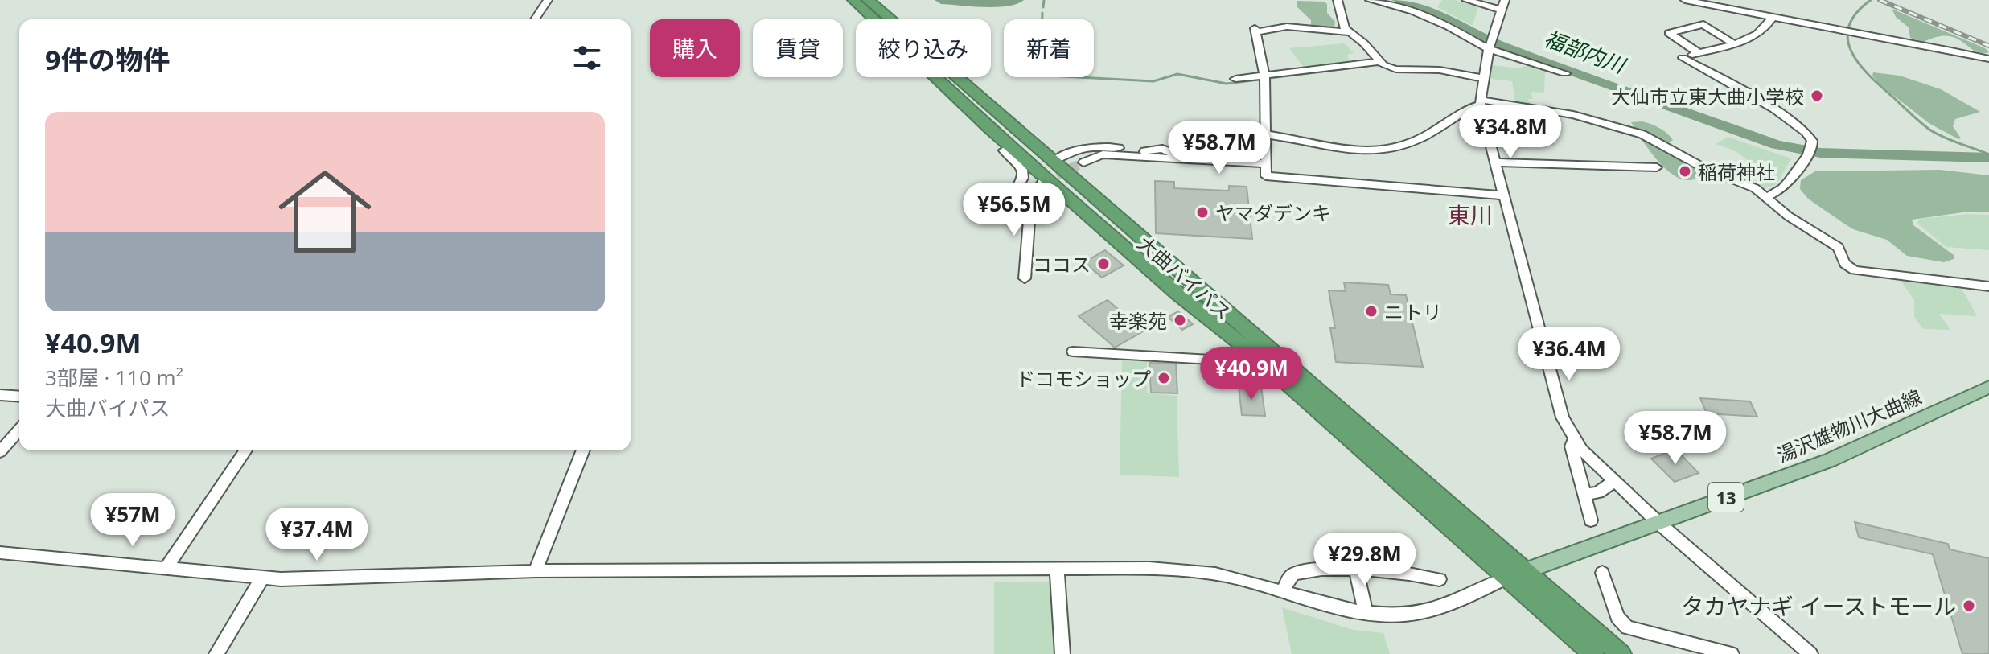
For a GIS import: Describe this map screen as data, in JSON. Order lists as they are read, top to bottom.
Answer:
{
  "streets": {
    "highway": ["大曲バイパス"],
    "main road": ["湯沢雄物川大曲線", "13"]
  },
  "crossings": [
    ["大曲バイパス", "湯沢雄物川大曲線"]
  ],
  "districts": ["東川"],
  "water": ["福部内川"],
  "places": [
    "大仙市立東大曲小学校",
    "稲荷神社",
    "ヤマダデンキ",
    "ココス",
    "ニトリ",
    "幸楽苑",
    "ドコモショップ",
    "タカヤナギ イーストモール"
  ],
  "page": {
    "chip": [
      "購入",
      "賃貸",
      "絞り込み",
      "新着"
    ],
    "heading": "9件の物件",
    "list": [
      {
        "name": "¥40.9M",
        "note": "3部屋 · 110 m² · 大曲バイパス"
      }
    ],
    "price": [
      "¥34.8M",
      "¥58.7M",
      "¥56.5M",
      "¥36.4M",
      "¥40.9M",
      "¥58.7M",
      "¥57M",
      "¥37.4M",
      "¥29.8M"
    ]
  }
}
